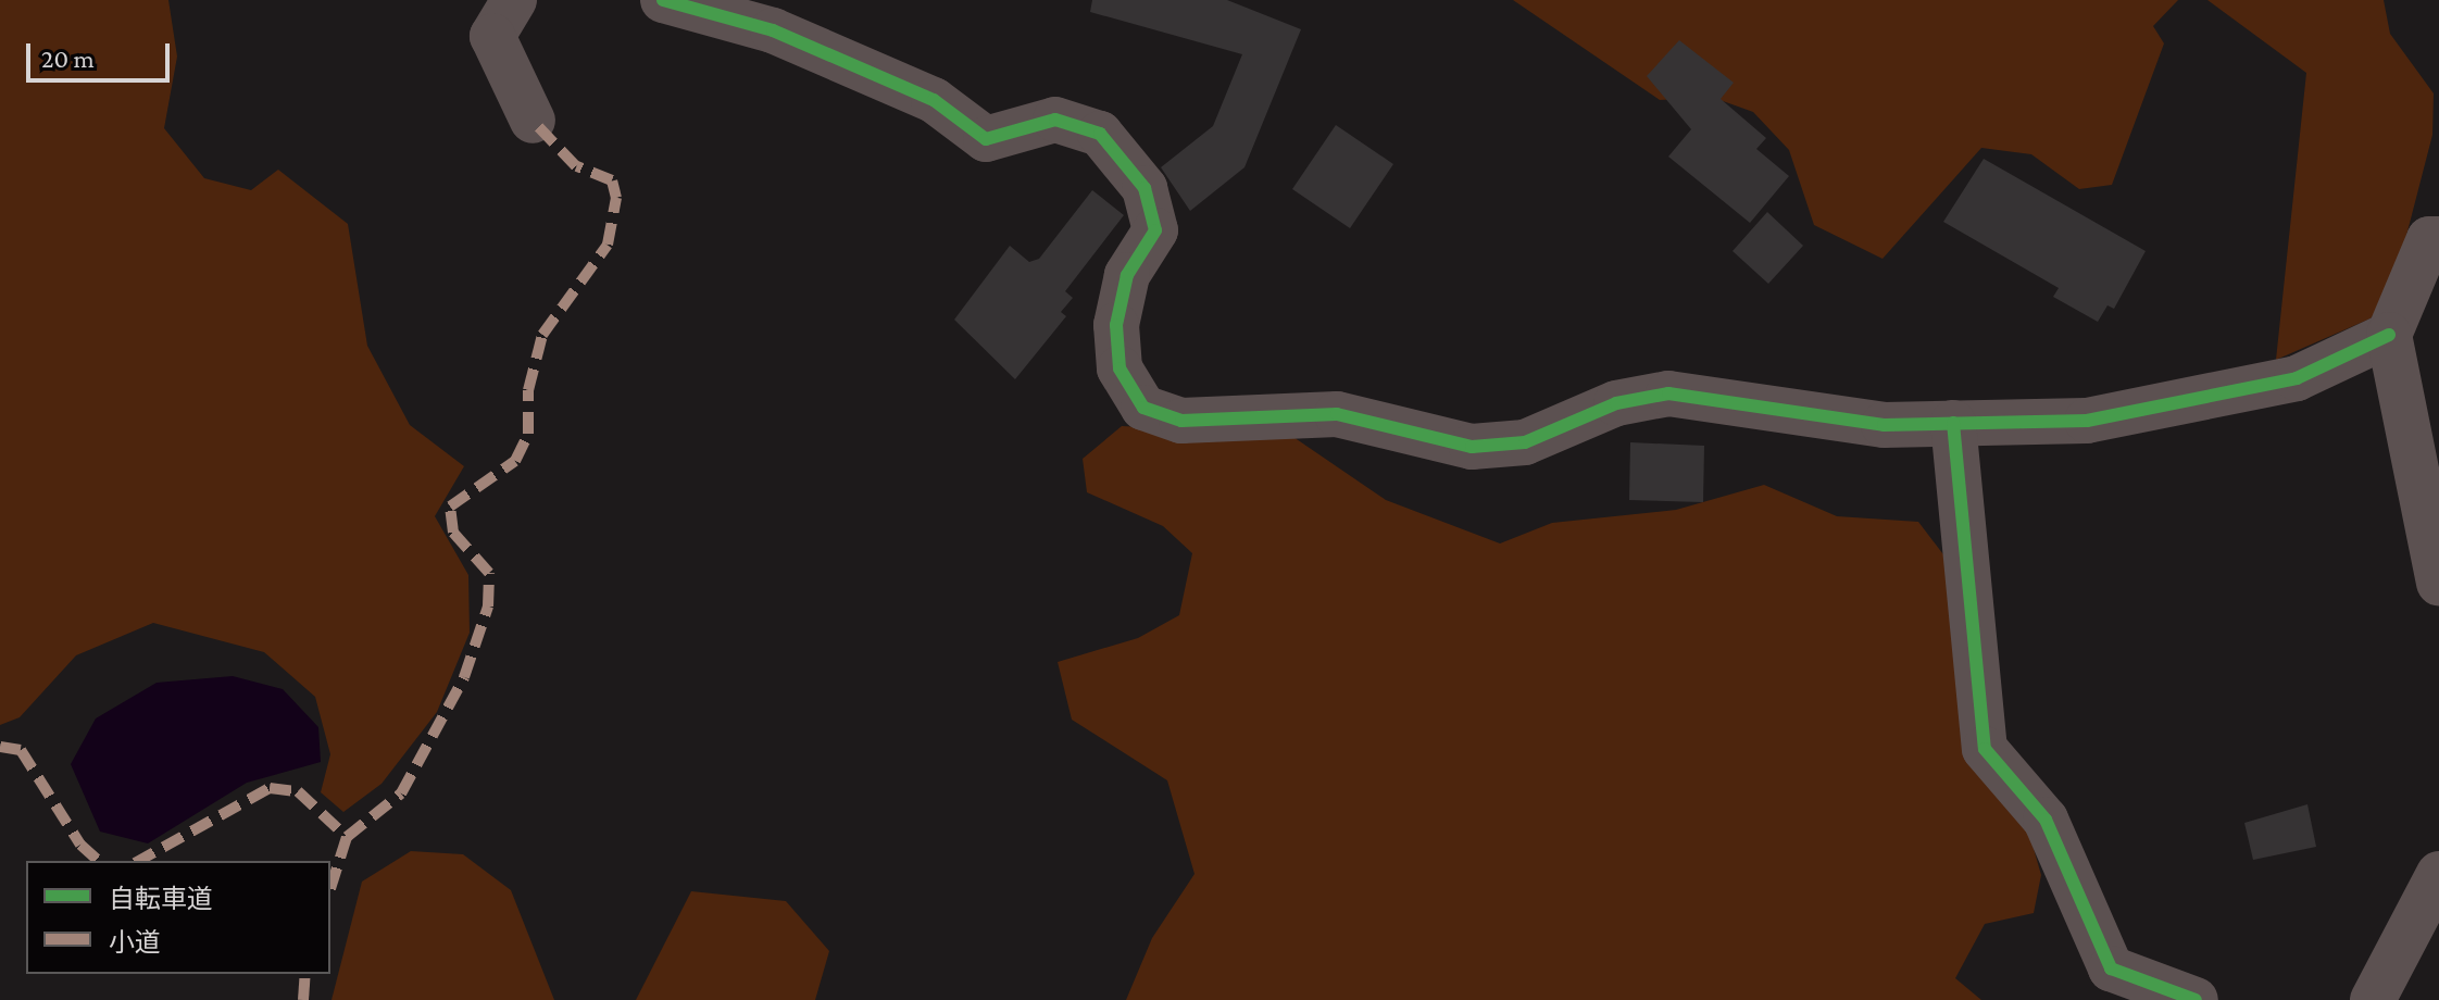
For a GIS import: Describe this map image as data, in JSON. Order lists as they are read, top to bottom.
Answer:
{
  "legend": ["自転車道", "小道"],
  "scale_bar": "20 m"
}
